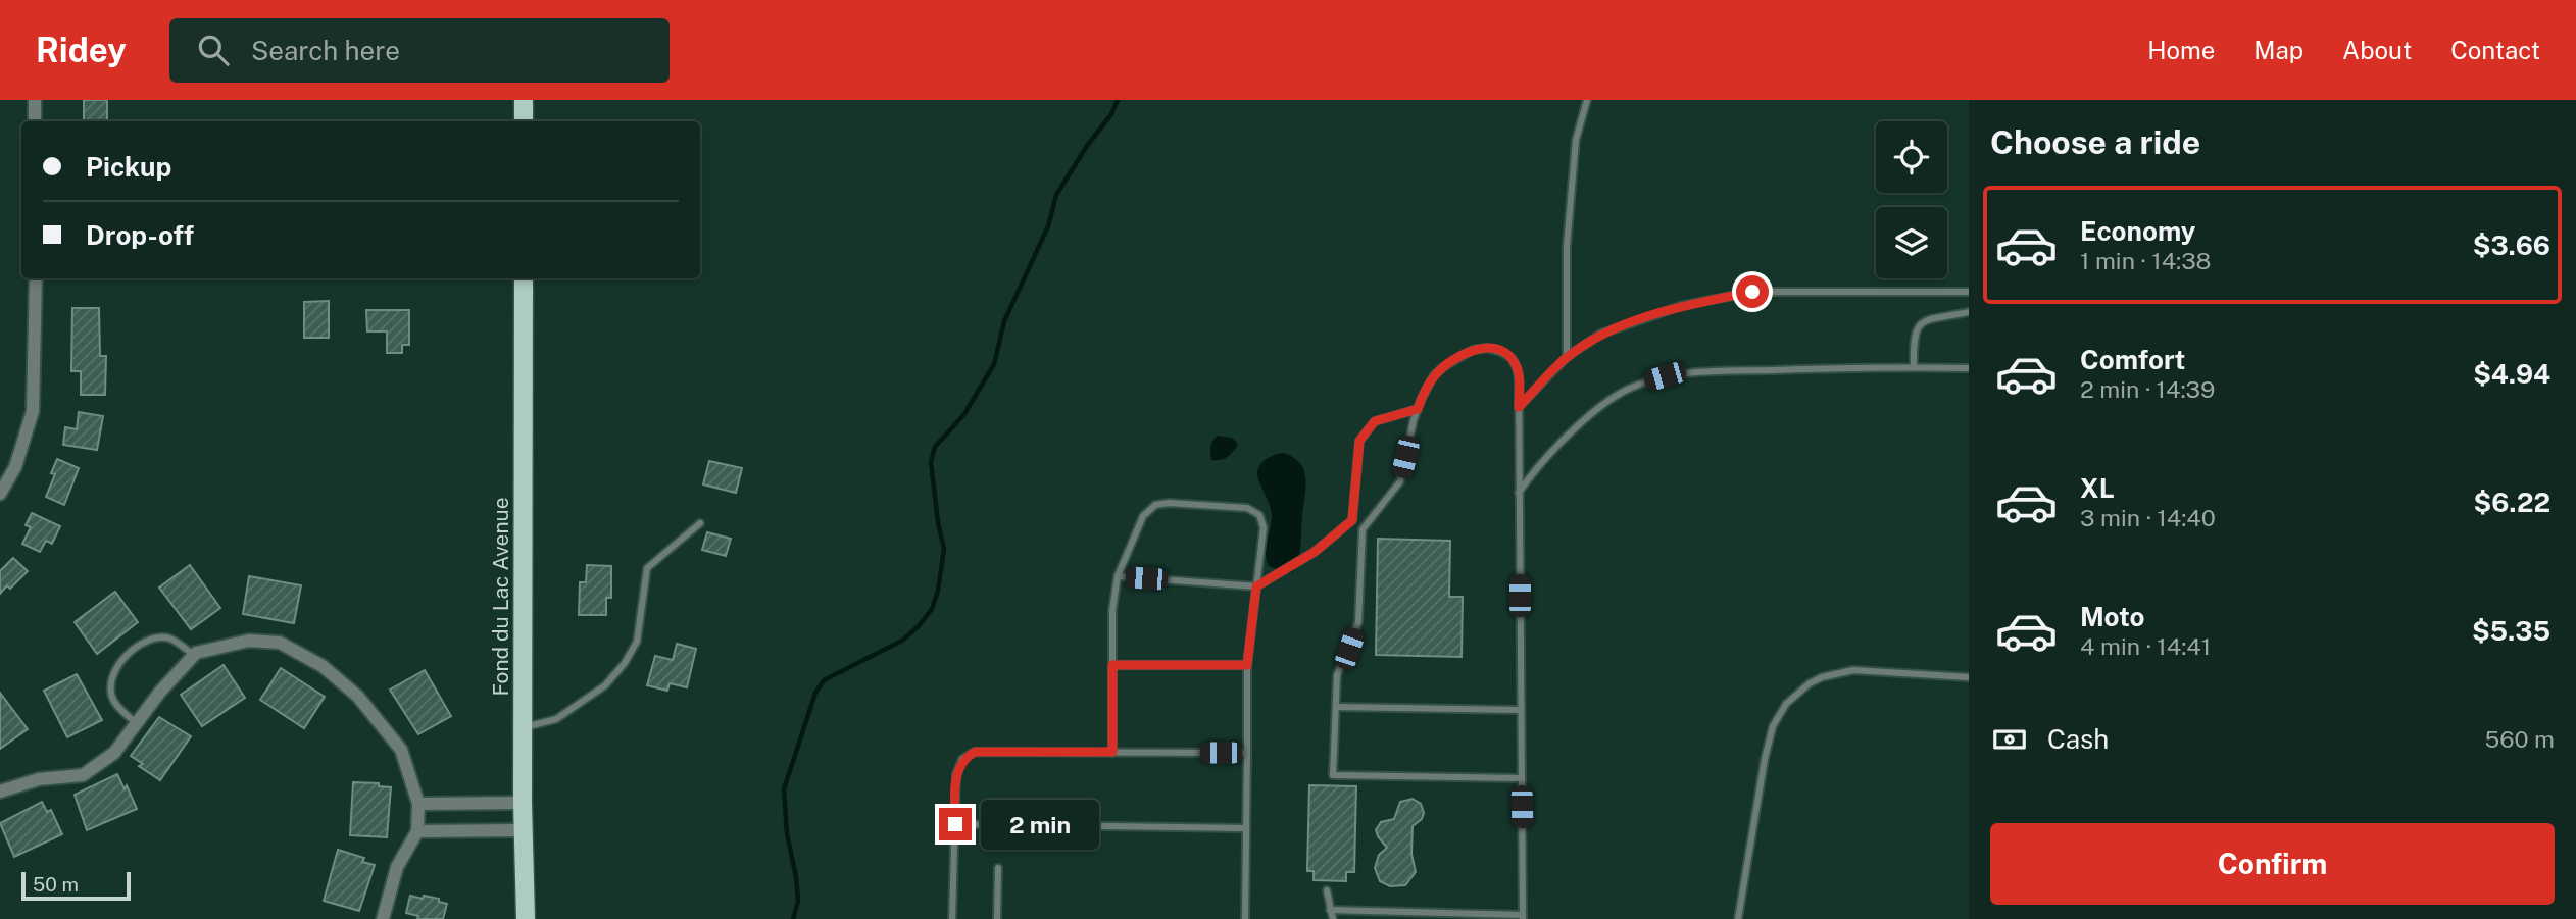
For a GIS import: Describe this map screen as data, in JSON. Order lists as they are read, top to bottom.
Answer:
{
  "streets": {
    "main road": ["Fond du Lac Avenue"]
  },
  "scale_bar": "50 m",
  "page": {
    "header": "Ridey",
    "search": "Search here",
    "nav": [
      "Home",
      "Map",
      "About",
      "Contact"
    ],
    "heading": "Choose a ride",
    "banner": ["Pickup", "Drop-off"],
    "list": [
      {
        "name": "Economy",
        "note": "1 min · 14:38",
        "value": "$3.66"
      },
      {
        "name": "Comfort",
        "note": "2 min · 14:39",
        "value": "$4.94"
      },
      {
        "name": "XL",
        "note": "3 min · 14:40",
        "value": "$6.22"
      },
      {
        "name": "Moto",
        "note": "4 min · 14:41",
        "value": "$5.35"
      }
    ],
    "pay": ["Cash", "560 m"],
    "bubble": "2 min",
    "buttons": "Confirm",
    "scale": "50 m"
  }
}
